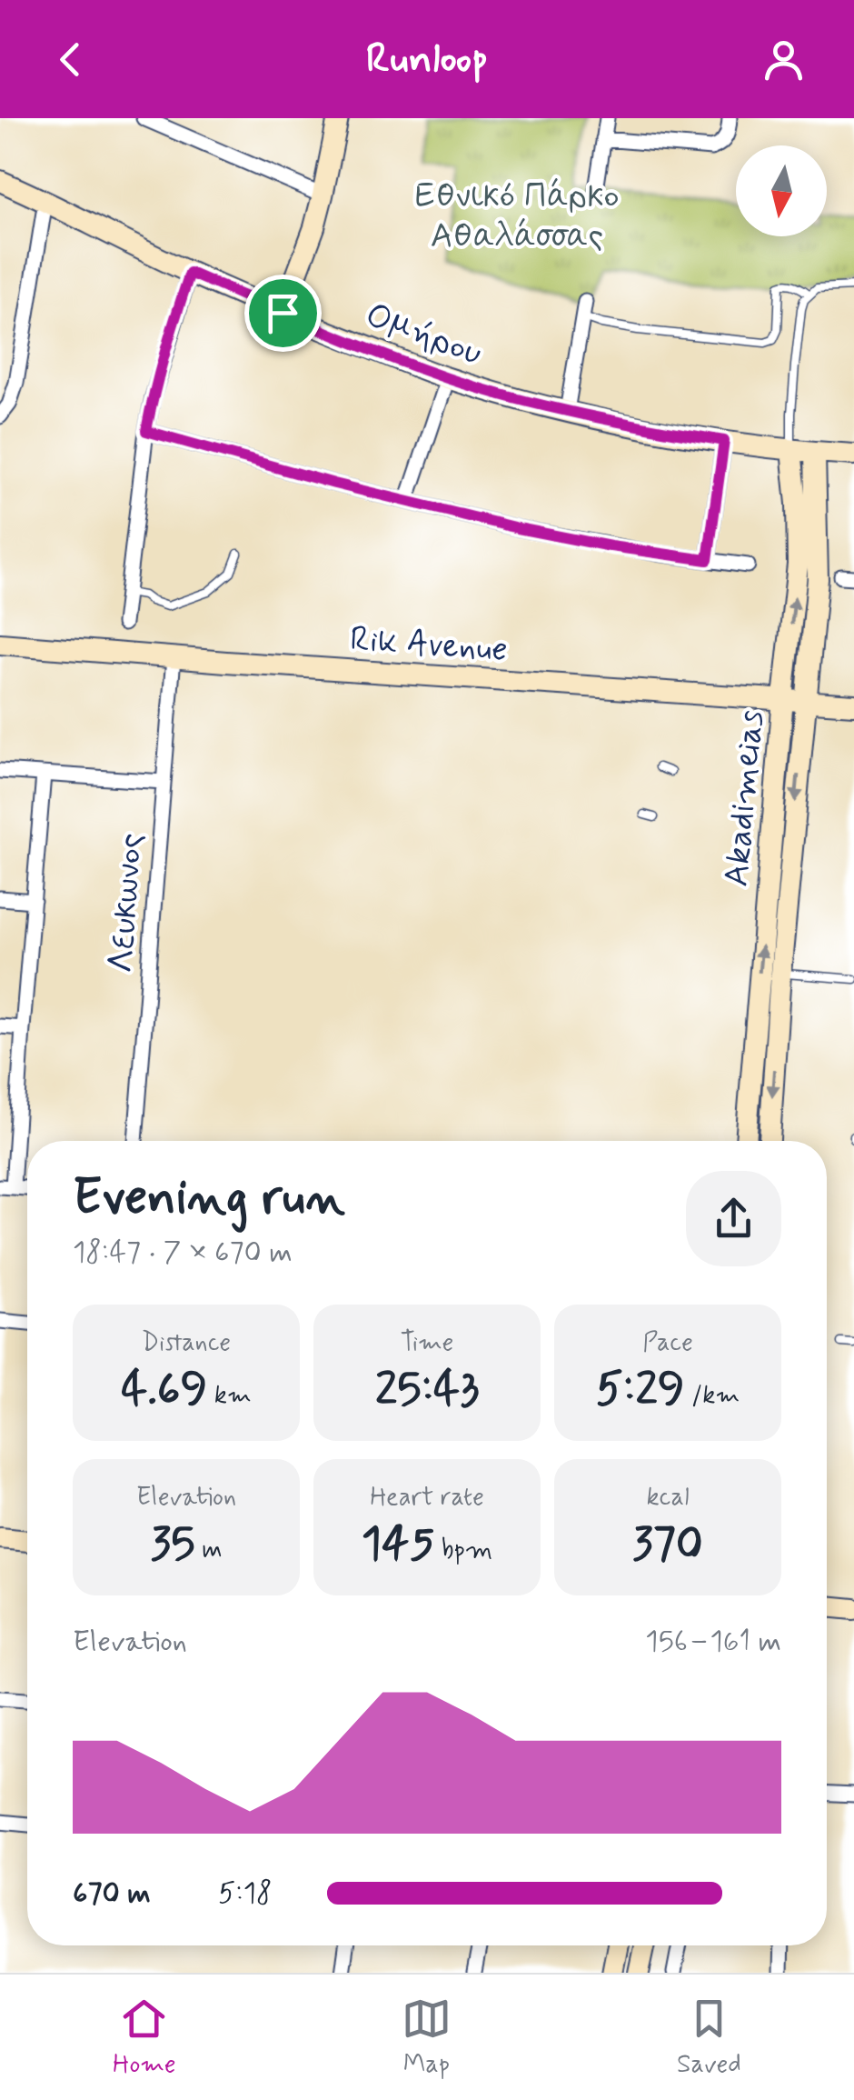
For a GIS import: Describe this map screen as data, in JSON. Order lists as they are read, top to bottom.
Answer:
{
  "streets": {
    "main road": ["Ομήρου", "Rik Avenue", "Akadimeias"],
    "street": ["Λευκωνος"]
  },
  "crossings": [
    ["Ομήρου", "Akadimeias"],
    ["Rik Avenue", "Akadimeias"],
    ["Rik Avenue", "Λευκωνος"]
  ],
  "parks": ["Εθνικό Πάρκο Αθαλάσσας"],
  "north": "bottom",
  "page": {
    "header": "Runloop",
    "heading": ["Evening run", "18:47 · 7 × 670 m"],
    "stats": [
      ["Distance", "4.69 km"],
      ["Time", "25:43"],
      ["Pace", "5:29 /km"],
      ["Elevation", "35 m"],
      ["Heart rate", "145 bpm"],
      ["kcal", "370"]
    ],
    "chart": ["Elevation", "156–161 m"],
    "list": [
      {
        "name": "670 m",
        "note": "5:18"
      }
    ],
    "tabs": ["Home", "Map", "Saved"]
  }
}
